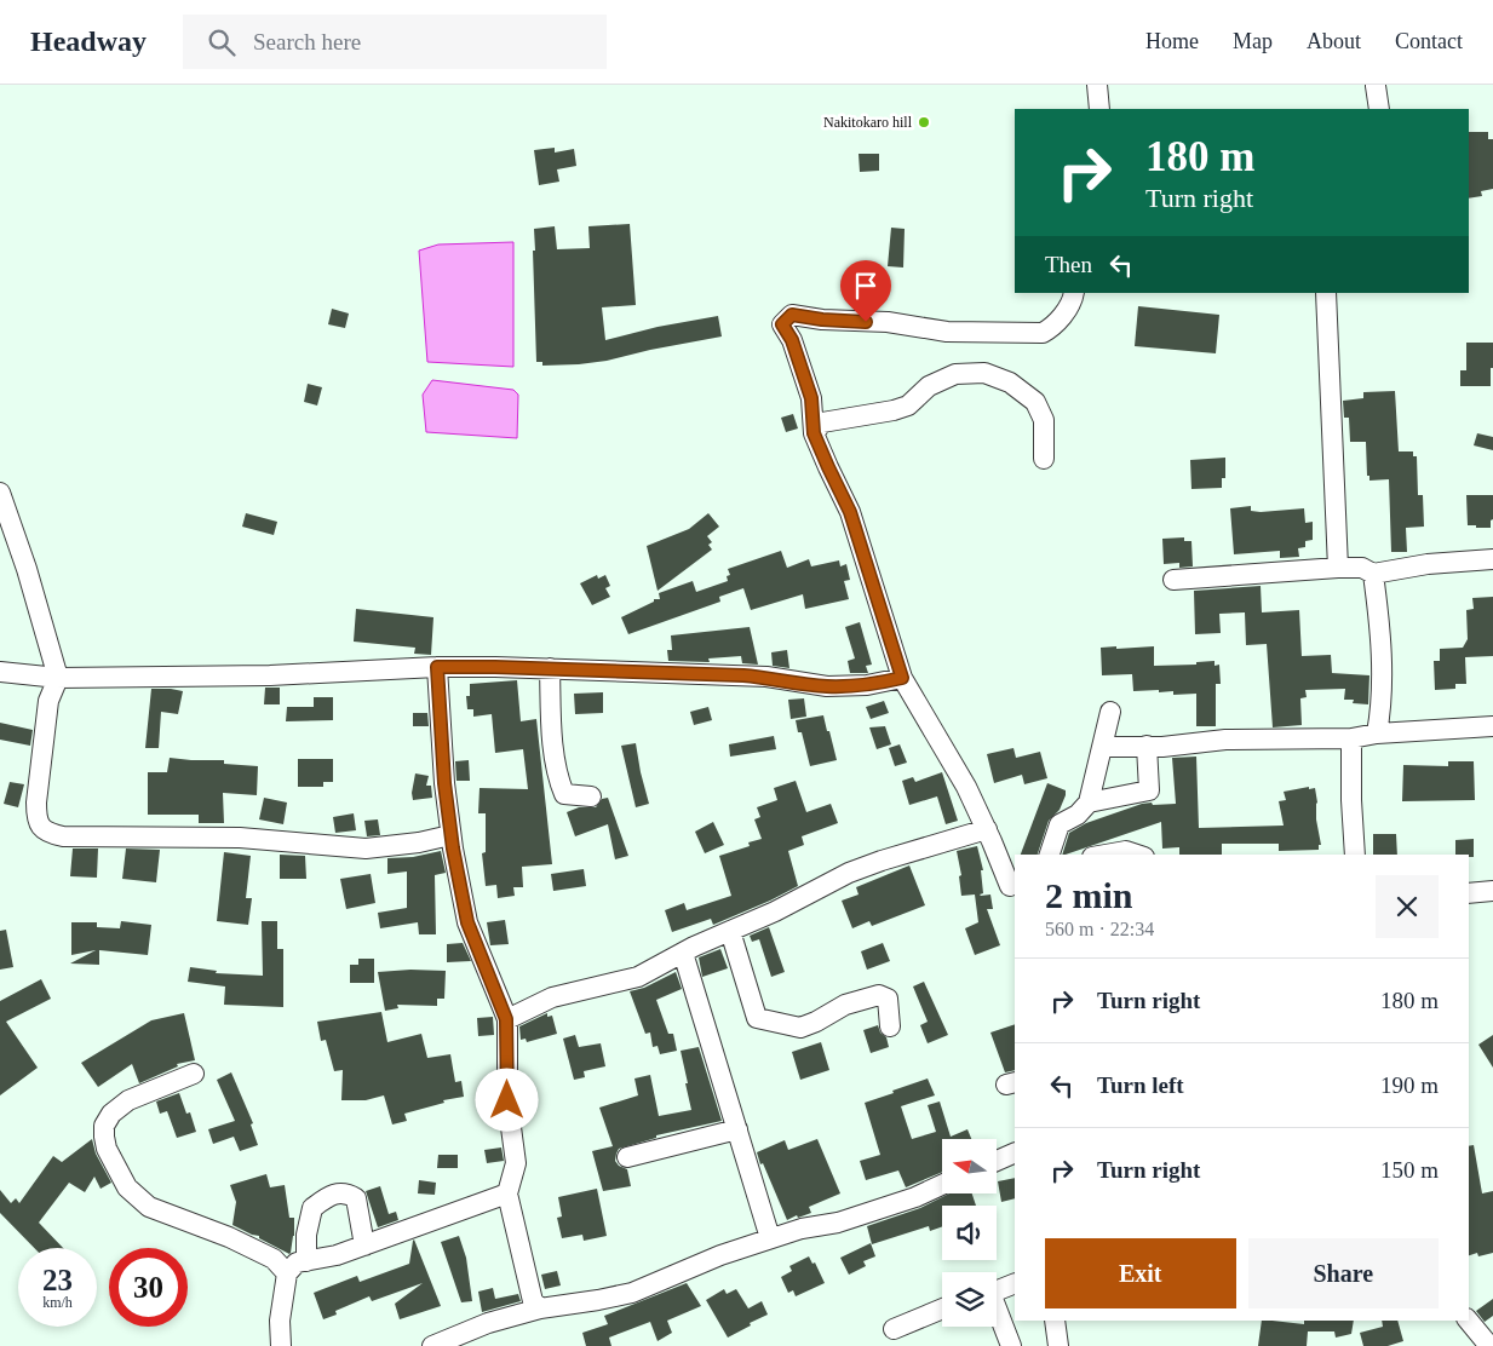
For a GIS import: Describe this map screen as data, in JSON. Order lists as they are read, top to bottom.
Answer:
{
  "places": ["Nakitokaro hill"],
  "north": "left",
  "page": {
    "header": "Headway",
    "search": "Search here",
    "nav": [
      "Home",
      "Map",
      "About",
      "Contact"
    ],
    "turn": ["180 m", "Turn right"],
    "then": "Then",
    "heading": ["2 min", "560 m · 22:34"],
    "list": [
      {
        "name": "Turn right",
        "value": "180 m"
      },
      {
        "name": "Turn left",
        "value": "190 m"
      },
      {
        "name": "Turn right",
        "value": "150 m"
      }
    ],
    "buttons": ["Exit", "Share"],
    "speed": "23 km/h",
    "limit": "30"
  }
}
